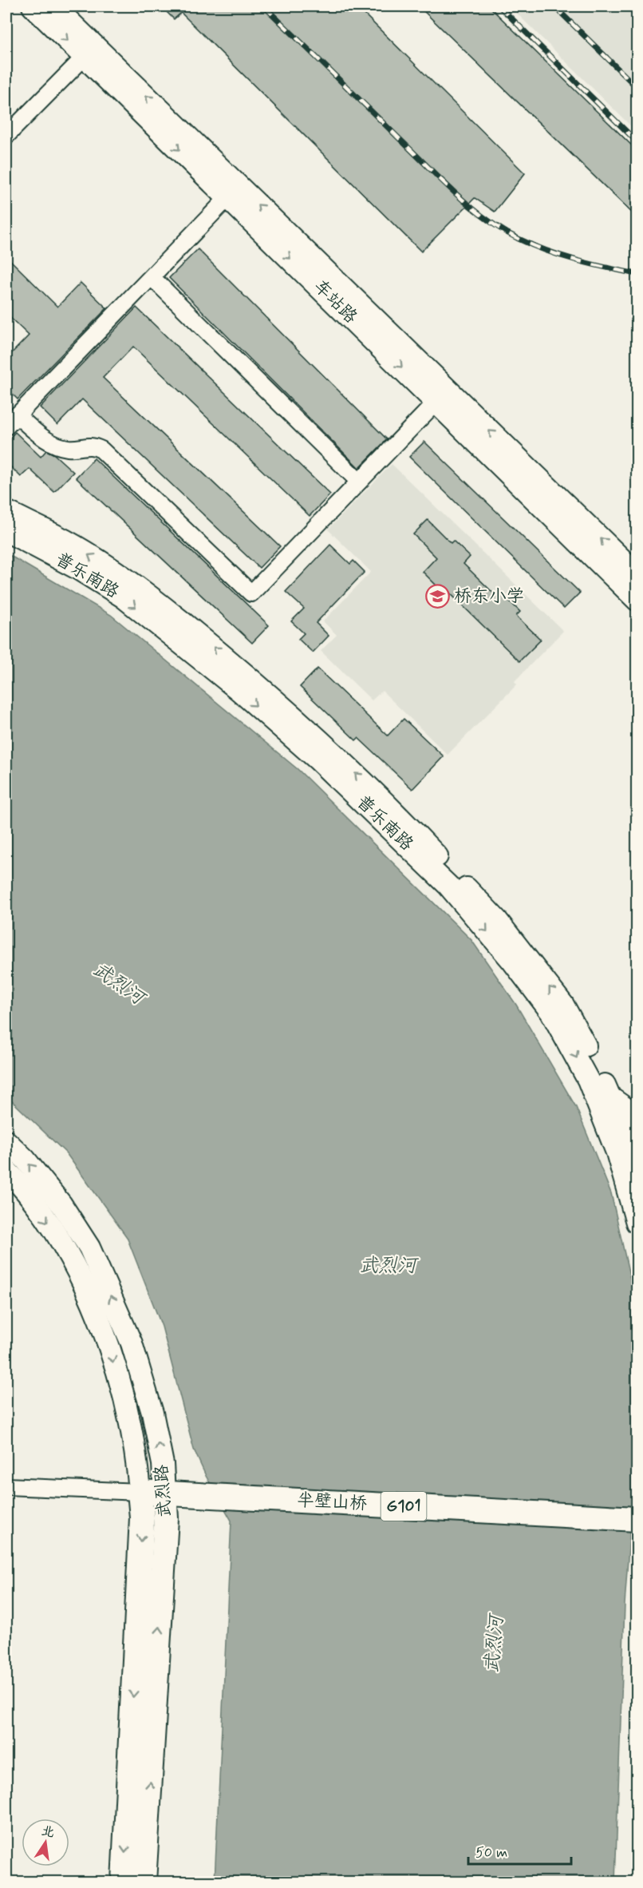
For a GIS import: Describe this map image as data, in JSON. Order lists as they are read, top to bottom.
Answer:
{
  "streets": {
    "highway": ["武烈路", "半壁山桥", "G101"],
    "main road": ["车站路", "普乐南路"]
  },
  "crossings": [
    ["武烈路", "半壁山桥"],
    ["武烈路", "G101"],
    ["半壁山桥", "G101"]
  ],
  "water": ["武烈河"],
  "places": {
    "school or university": ["桥东小学"]
  },
  "scale_bar": "50 m",
  "north": "top"
}
